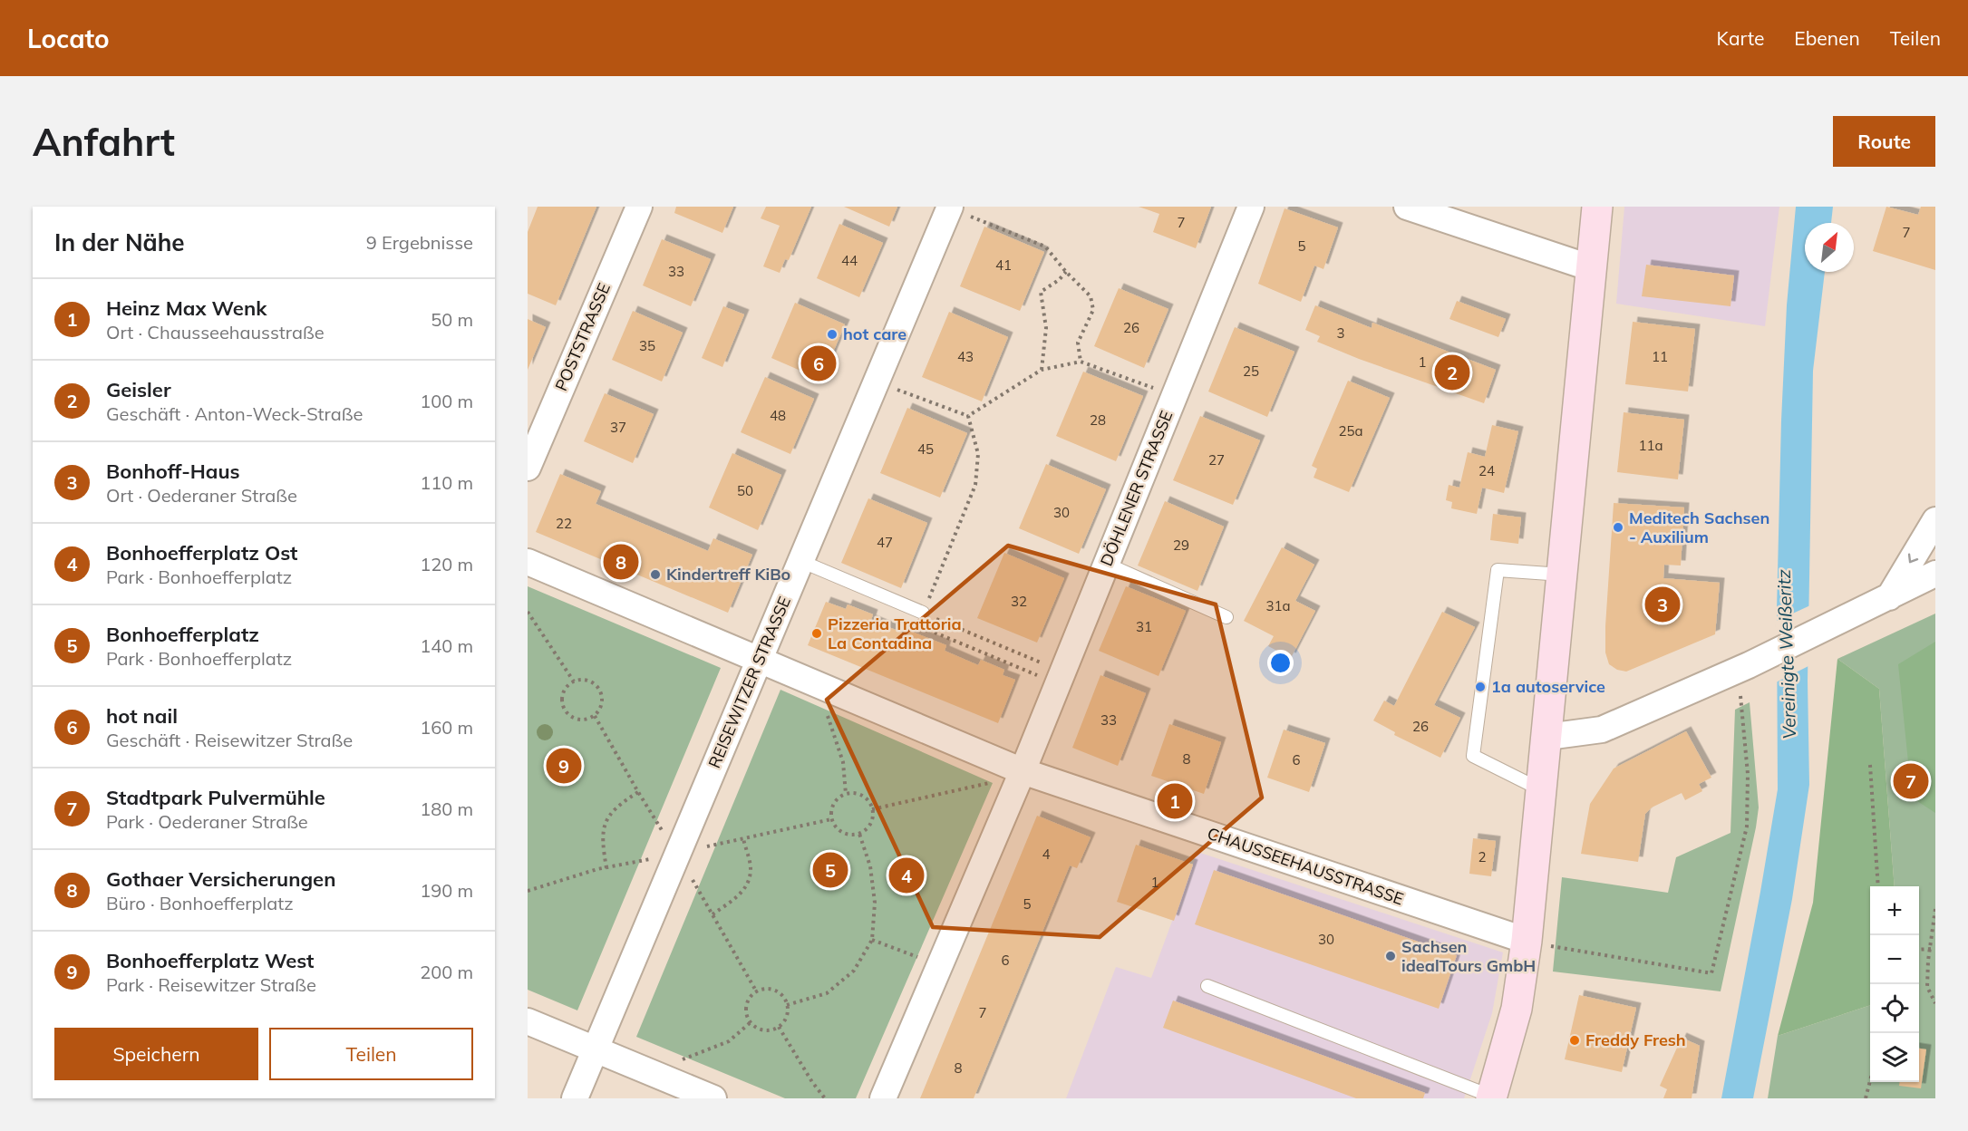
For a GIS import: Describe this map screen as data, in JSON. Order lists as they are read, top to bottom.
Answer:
{
  "streets": {
    "street": [
      "POSTSTRASSE",
      "DÖHLENER STRASSE",
      "REISEWITZER STRASSE",
      "CHAUSSEEHAUSSTRASSE"
    ]
  },
  "crossings": [
    ["DÖHLENER STRASSE", "CHAUSSEEHAUSSTRASSE"],
    ["REISEWITZER STRASSE", "CHAUSSEEHAUSSTRASSE"]
  ],
  "water": ["Vereinigte Weißeritz"],
  "places": [
    "hot care",
    "Meditech Sachsen - Auxilium",
    "Kindertreff KiBo",
    "Pizzeria Trattoria La Contadina",
    "1a autoservice",
    "Sachsen idealTours GmbH",
    "Freddy Fresh"
  ],
  "house_numbers": [
    "7",
    "7",
    "5",
    "44",
    "41",
    "33",
    "26",
    "3",
    "35",
    "43",
    "11",
    "1",
    "25",
    "48",
    "28",
    "37",
    "25a",
    "11a",
    "45",
    "27",
    "24",
    "50",
    "30",
    "22",
    "47",
    "29",
    "32",
    "31a",
    "31",
    "33",
    "26",
    "8",
    "6",
    "4",
    "2",
    "1",
    "5",
    "30",
    "6",
    "7",
    "8"
  ],
  "north": "top right",
  "page": {
    "header": "Locato",
    "nav": ["Karte", "Ebenen", "Teilen"],
    "buttons": [
      "Route",
      ["Speichern", "Teilen"]
    ],
    "title": "Anfahrt",
    "heading": ["In der Nähe", "9 Ergebnisse"],
    "list": [
      {
        "mark": "1",
        "name": "Heinz Max Wenk",
        "note": "Ort · Chausseehausstraße",
        "value": "50 m"
      },
      {
        "mark": "2",
        "name": "Geisler",
        "note": "Geschäft · Anton-Weck-Straße",
        "value": "100 m"
      },
      {
        "mark": "3",
        "name": "Bonhoff-Haus",
        "note": "Ort · Oederaner Straße",
        "value": "110 m"
      },
      {
        "mark": "4",
        "name": "Bonhoefferplatz Ost",
        "note": "Park · Bonhoefferplatz",
        "value": "120 m"
      },
      {
        "mark": "5",
        "name": "Bonhoefferplatz",
        "note": "Park · Bonhoefferplatz",
        "value": "140 m"
      },
      {
        "mark": "6",
        "name": "hot nail",
        "note": "Geschäft · Reisewitzer Straße",
        "value": "160 m"
      },
      {
        "mark": "7",
        "name": "Stadtpark Pulvermühle",
        "note": "Park · Oederaner Straße",
        "value": "180 m"
      },
      {
        "mark": "8",
        "name": "Gothaer Versicherungen",
        "note": "Büro · Bonhoefferplatz",
        "value": "190 m"
      },
      {
        "mark": "9",
        "name": "Bonhoefferplatz West",
        "note": "Park · Reisewitzer Straße",
        "value": "200 m"
      }
    ],
    "pins": [
      "6",
      "2",
      "8",
      "3",
      "9",
      "7",
      "1",
      "5",
      "4"
    ],
    "map_buttons": ["+", "−"]
  }
}
